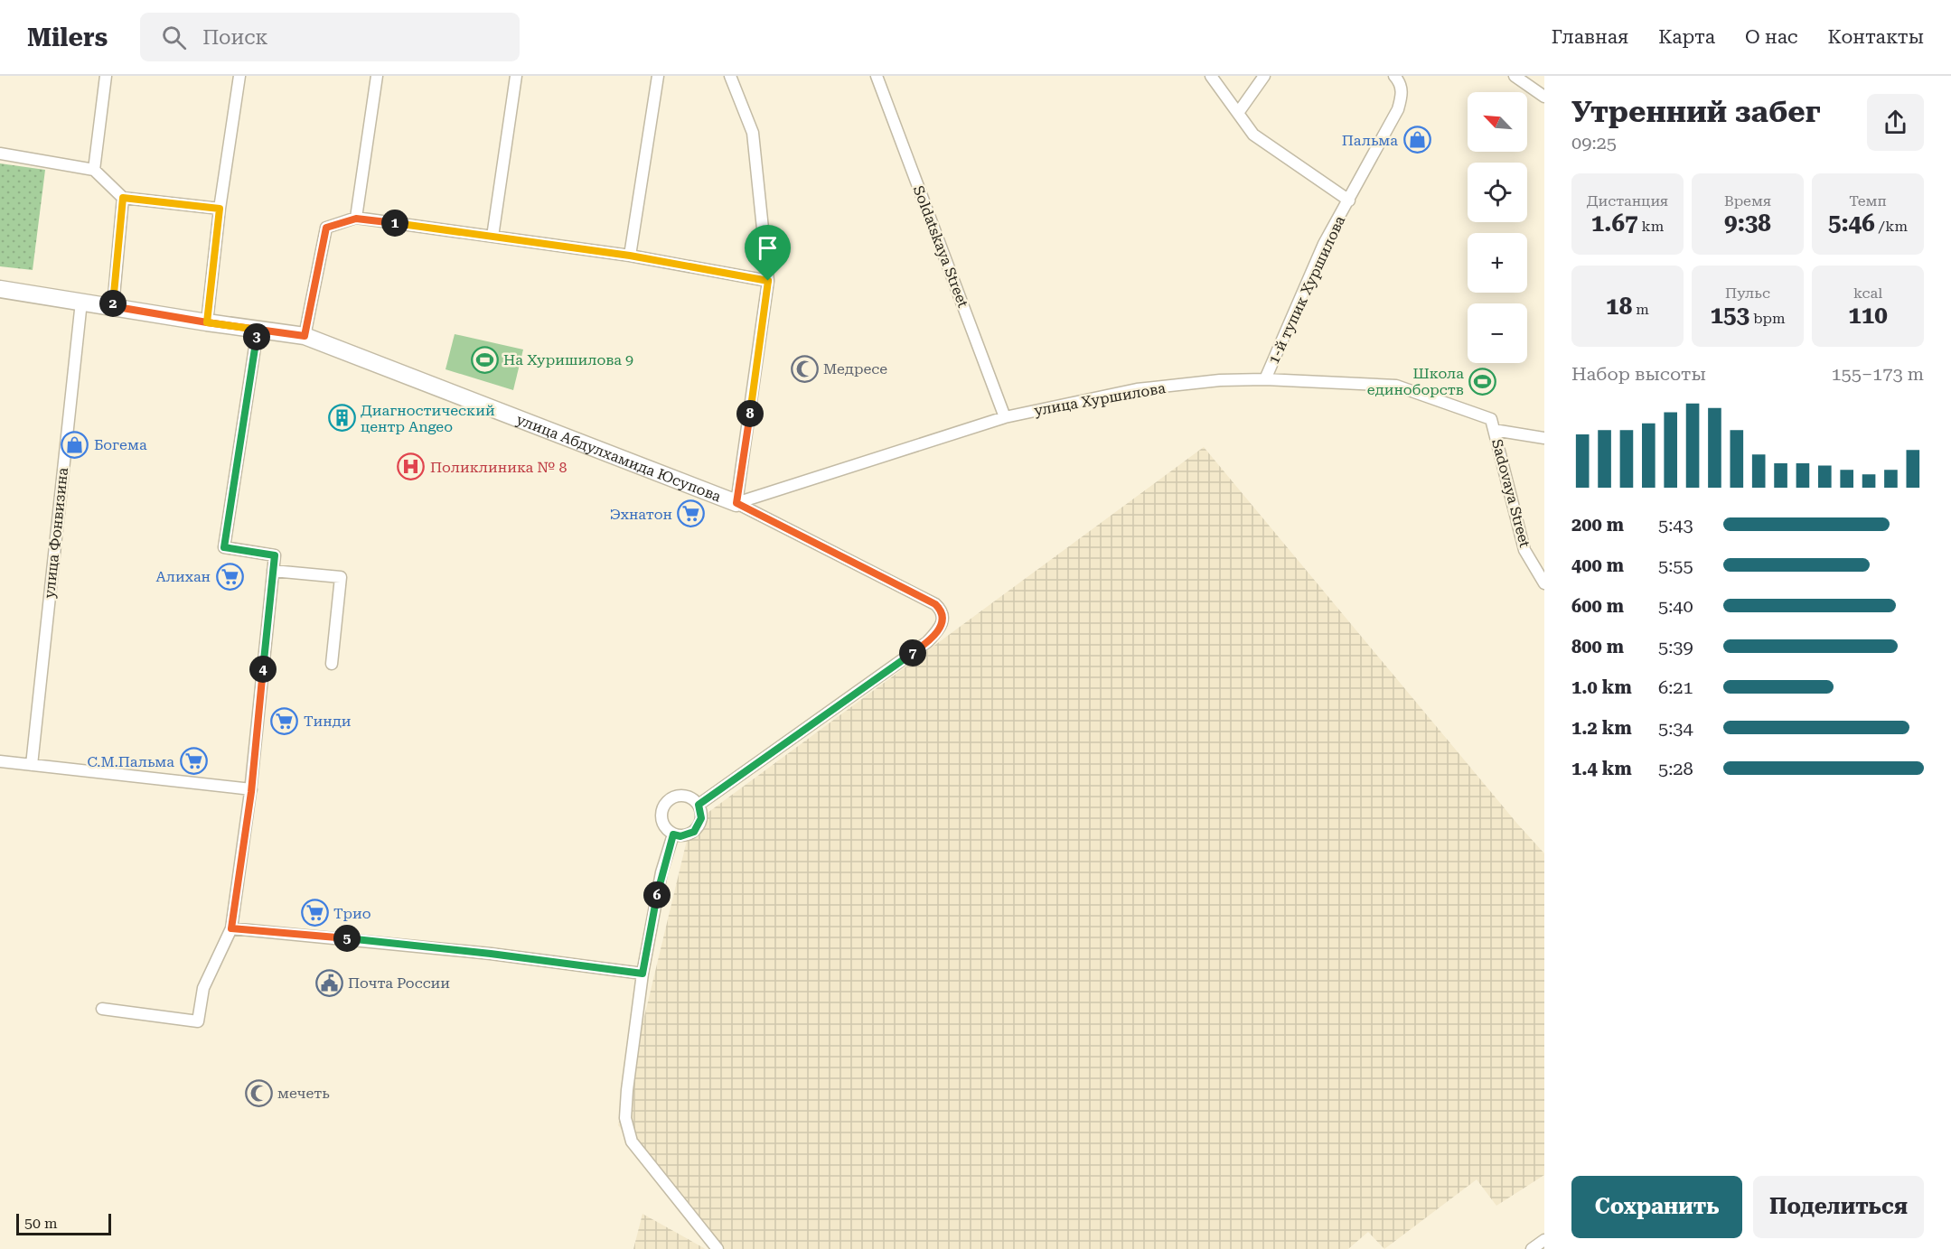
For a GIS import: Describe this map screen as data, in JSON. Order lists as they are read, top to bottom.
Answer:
{
  "streets": {
    "street": [
      "Soldatskaya Street",
      "1-й тупик Хуршилова",
      "улица Хуршилова",
      "улица Абдулхамида Юсупова",
      "Sadovaya Street",
      "улица Фонвизина"
    ]
  },
  "crossings": [
    ["Soldatskaya Street", "улица Хуршилова"],
    ["1-й тупик Хуршилова", "улица Хуршилова"],
    ["улица Хуршилова", "улица Абдулхамида Юсупова"],
    ["улица Хуршилова", "Sadovaya Street"],
    ["улица Абдулхамида Юсупова", "улица Фонвизина"]
  ],
  "places": {
    "shop": ["Пальма", "Богема"],
    "sports": ["На Хуришилова 9", "Школа единоборств"],
    "mosque": ["Медресе", "мечеть"],
    "building": ["Диагностический центр Angeo"],
    "hospital": ["Поликлиника № 8"],
    "supermarket": [
      "Эхнатон",
      "Алихан",
      "Тинди",
      "С.М.Пальма",
      "Трио"
    ],
    "public building": ["Почта России"]
  },
  "scale_bar": "50 m",
  "north": "top left",
  "page": {
    "header": "Milers",
    "search": "Поиск",
    "nav": [
      "Главная",
      "Карта",
      "О нас",
      "Контакты"
    ],
    "heading": ["Утренний забег", "09:25"],
    "map_buttons": ["+", "−"],
    "stats": [
      ["Дистанция", "1.67 km"],
      ["Время", "9:38"],
      ["Темп", "5:46 /km"],
      ["18 m"],
      ["Пульс", "153 bpm"],
      ["kcal", "110"]
    ],
    "pins": [
      "1",
      "2",
      "3",
      "8",
      "7",
      "4",
      "6",
      "5"
    ],
    "chart": ["Набор высоты", "155–173 m"],
    "list": [
      {
        "name": "200 m",
        "note": "5:43"
      },
      {
        "name": "400 m",
        "note": "5:55"
      },
      {
        "name": "600 m",
        "note": "5:40"
      },
      {
        "name": "800 m",
        "note": "5:39"
      },
      {
        "name": "1.0 km",
        "note": "6:21"
      },
      {
        "name": "1.2 km",
        "note": "5:34"
      },
      {
        "name": "1.4 km",
        "note": "5:28"
      }
    ],
    "buttons": ["Сохранить", "Поделиться"],
    "scale": "50 m"
  }
}
